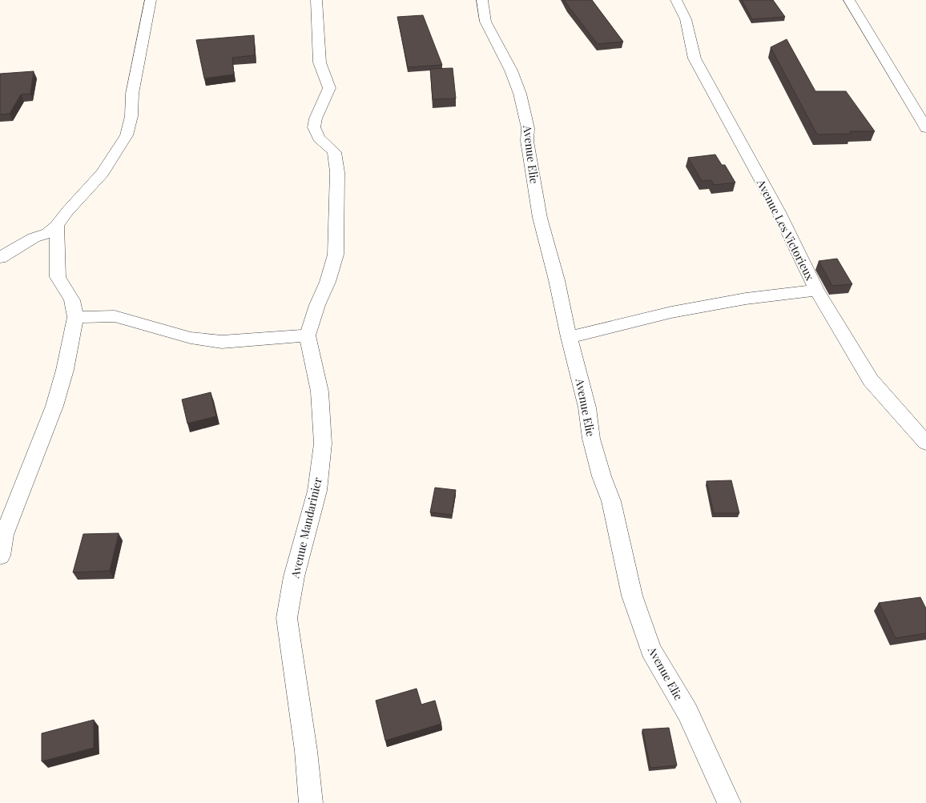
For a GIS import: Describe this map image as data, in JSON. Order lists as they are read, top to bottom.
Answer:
{
  "streets": {
    "street": ["Avenue Elie", "Avenue Les Victorieux", "Avenue Mandarinier"]
  }
}
